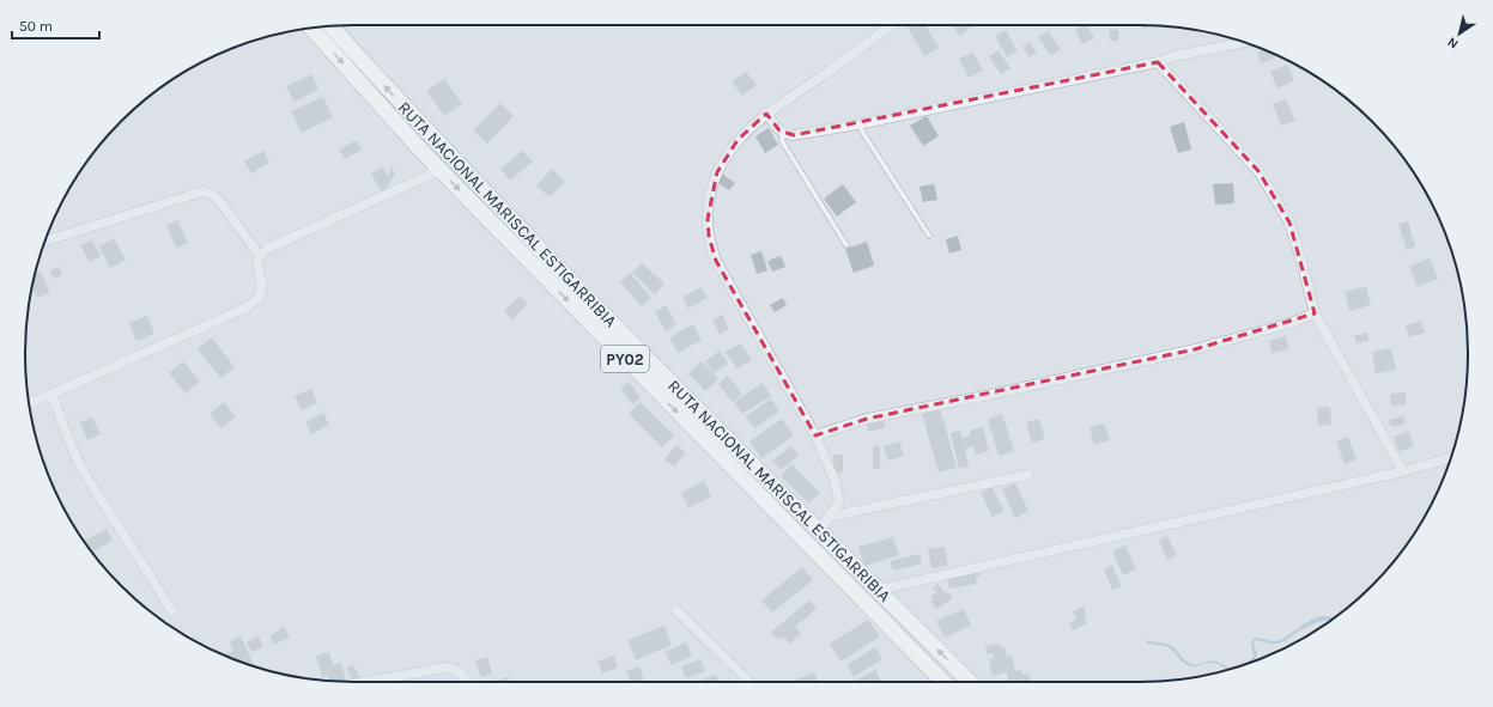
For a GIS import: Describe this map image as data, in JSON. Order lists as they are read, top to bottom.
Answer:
{
  "streets": {
    "highway": ["RUTA NACIONAL MARISCAL ESTIGARRIBIA", "PY02"]
  },
  "scale_bar": "50 m",
  "north": "bottom left"
}
